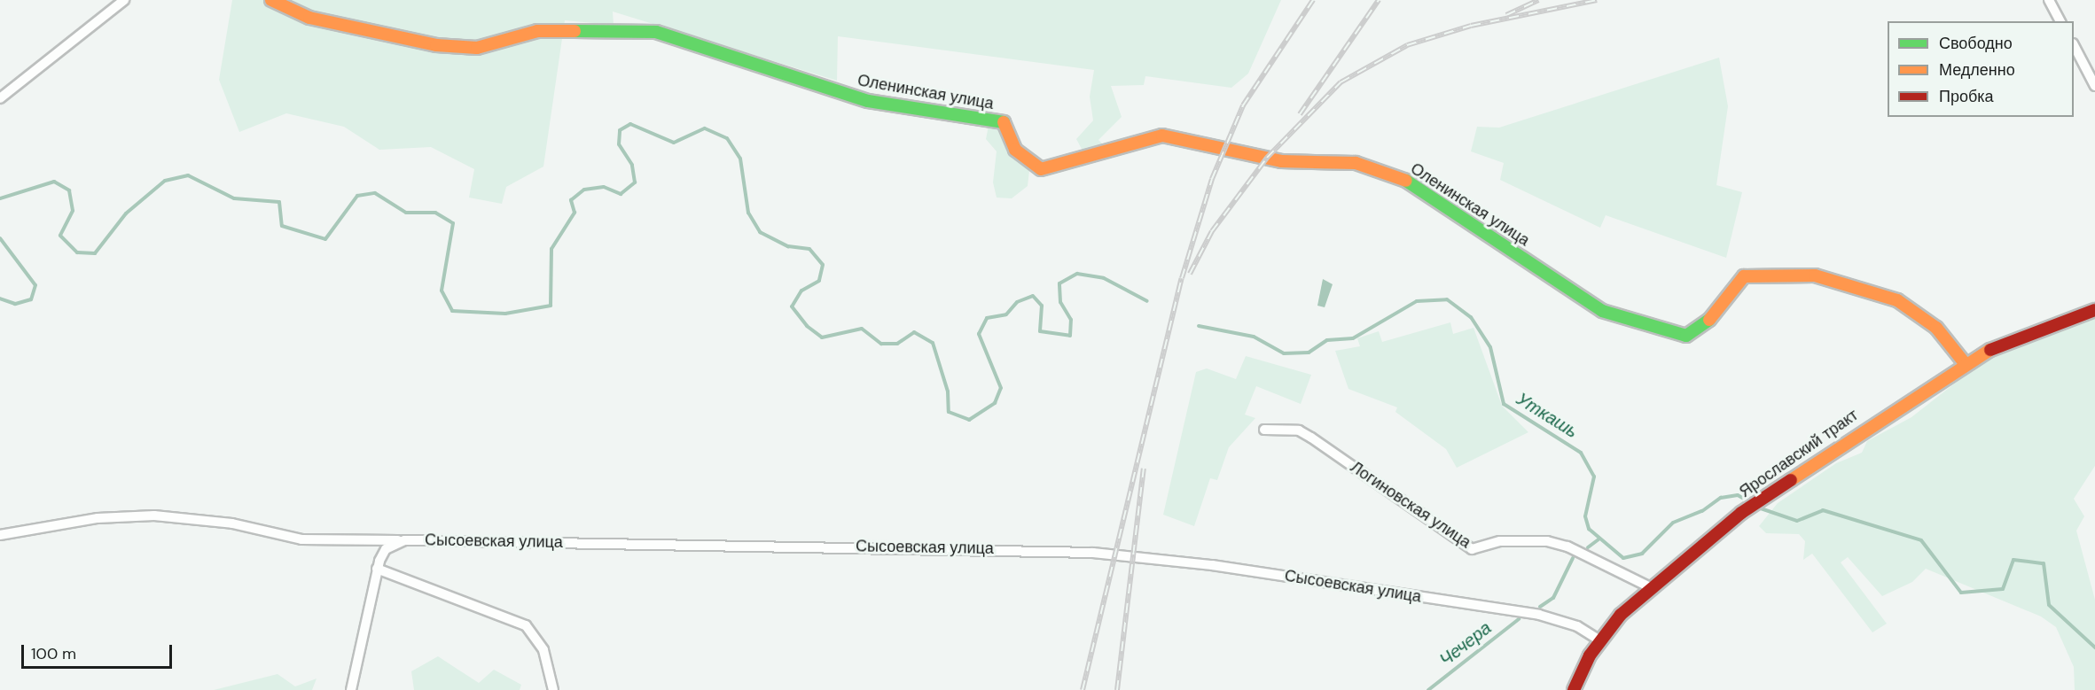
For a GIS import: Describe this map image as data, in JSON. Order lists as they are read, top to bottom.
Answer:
{
  "streets": {
    "street": [
      "Оленинская улица",
      "Ярославский тракт",
      "Логиновская улица",
      "Сысоевская улица"
    ]
  },
  "crossings": [
    ["Оленинская улица", "Ярославский тракт"],
    ["Ярославский тракт", "Логиновская улица"],
    ["Ярославский тракт", "Сысоевская улица"]
  ],
  "water": ["Уткашь", "Чечера"],
  "legend": ["Свободно", "Медленно", "Пробка"],
  "scale_bar": "100 m"
}
